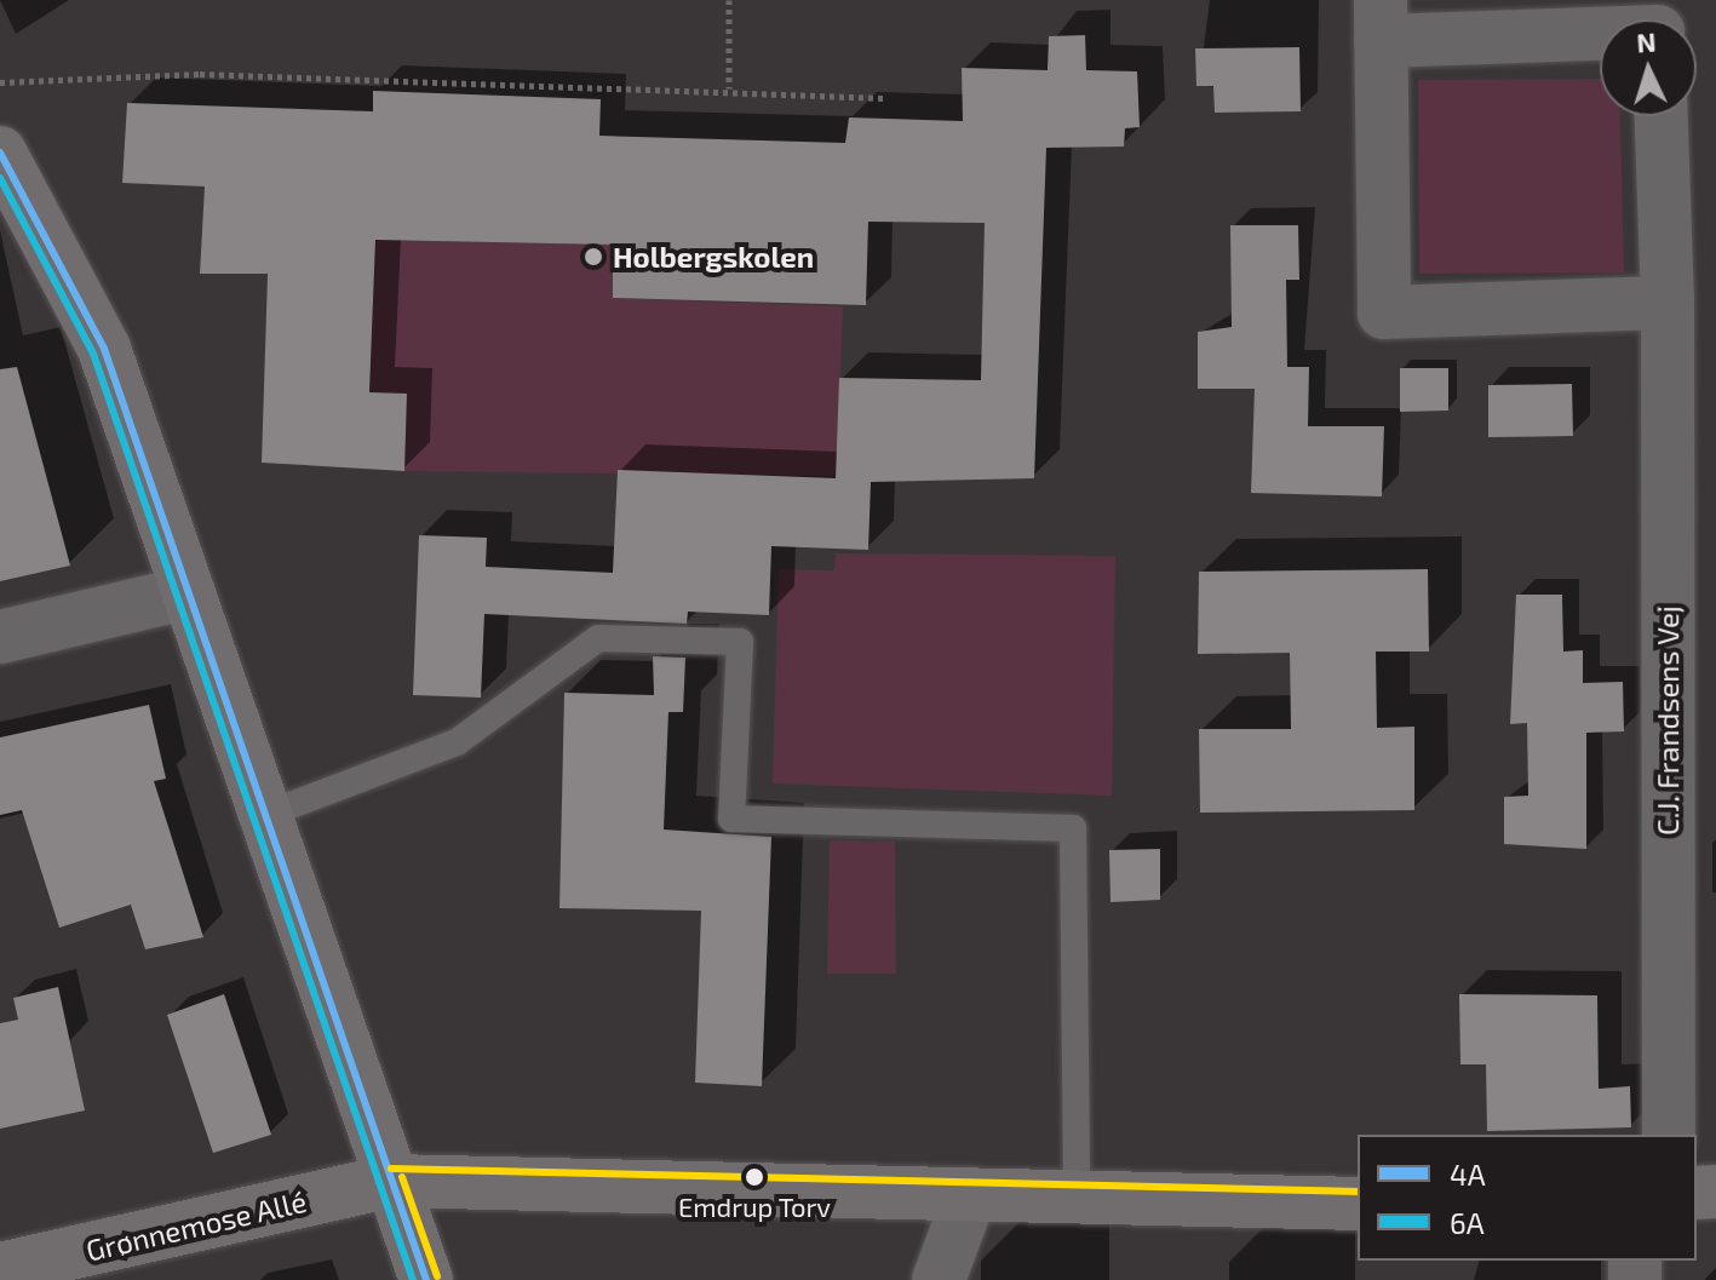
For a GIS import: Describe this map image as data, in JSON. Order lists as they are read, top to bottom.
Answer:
{
  "streets": {
    "street": ["C.J. Frandsens Vej", "Grønnemose Allé"]
  },
  "places": ["Holbergskolen", "Emdrup Torv"],
  "lines": ["transit line 4A", "transit line 6A"],
  "legend": ["4A", "6A"],
  "north": "top"
}
